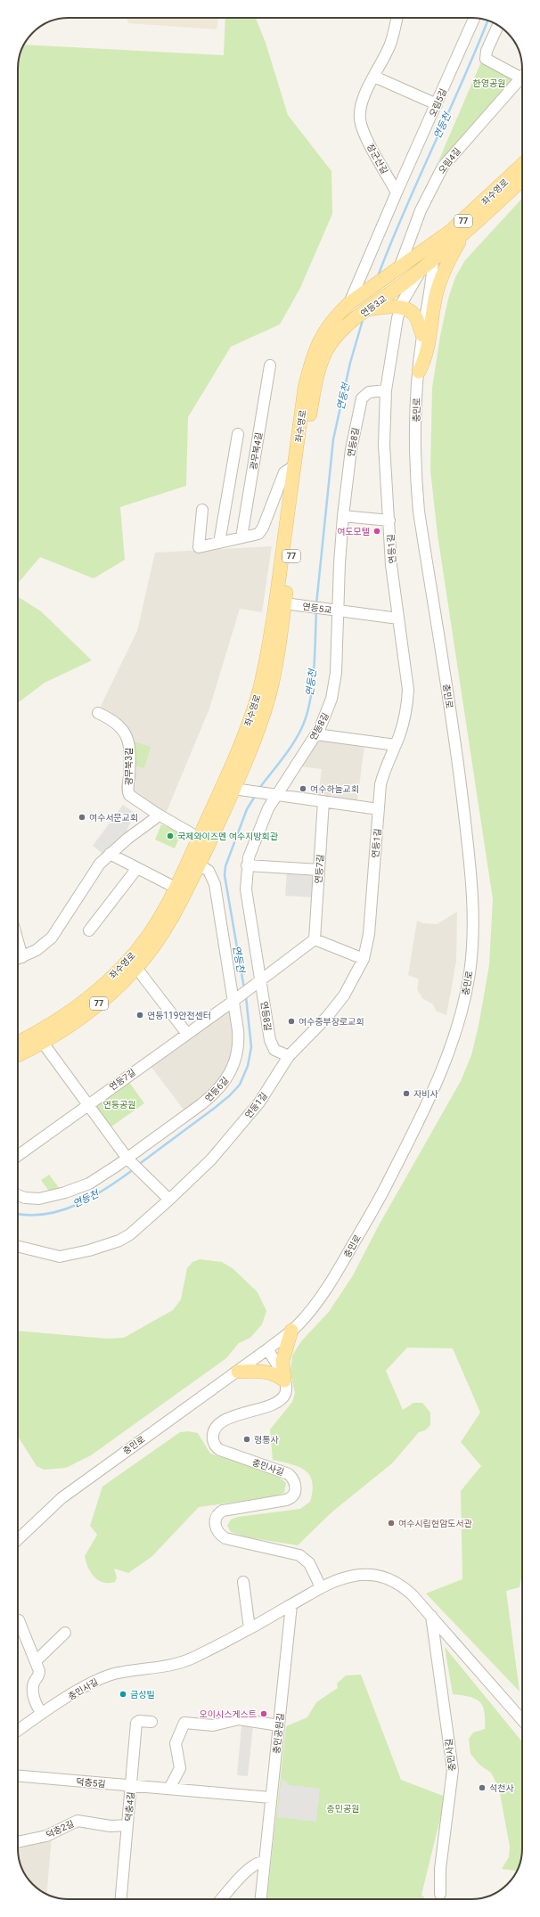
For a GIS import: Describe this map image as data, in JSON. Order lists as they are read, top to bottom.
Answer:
{
  "streets": {
    "main road": ["좌수영로", "77", "연등3교"],
    "street": [
      "오림5길",
      "장군산길",
      "오림4길",
      "충민로",
      "연등8길",
      "광무북4길",
      "연등1길",
      "연등5교",
      "광무북3길",
      "연등7길",
      "연등6길",
      "충민사길",
      "충민공원길",
      "덕충5길",
      "덕충4길",
      "덕충2길"
    ]
  },
  "crossings": [
    ["오림5길", "장군산길"],
    ["오림4길", "좌수영로"],
    ["오림4길", "연등3교"],
    ["좌수영로", "연등3교"],
    ["좌수영로", "충민로"],
    ["좌수영로", "연등1길"],
    ["좌수영로", "연등5교"],
    ["좌수영로", "광무북3길"],
    ["좌수영로", "연등6길"],
    ["연등8길", "연등1길"],
    ["연등8길", "연등5교"],
    ["연등8길", "연등7길"],
    ["연등1길", "연등5교"],
    ["연등7길", "연등6길"],
    ["충민사길", "충민공원길"],
    ["충민공원길", "덕충5길"],
    ["덕충5길", "덕충4길"],
    ["덕충4길", "덕충2길"]
  ],
  "water": ["연등천"],
  "parks": ["한영공원", "연등공원", "충민공원"],
  "places": [
    "여도모텔",
    "여수하늘교회",
    "여수서문교회",
    "국제와이즈멘 여수지방회관",
    "연등119안전센터",
    "여수중부장로교회",
    "자비사",
    "형통사",
    "여수시립현암도서관",
    "금성빌",
    "오이시스게스트",
    "석천사"
  ]
}
